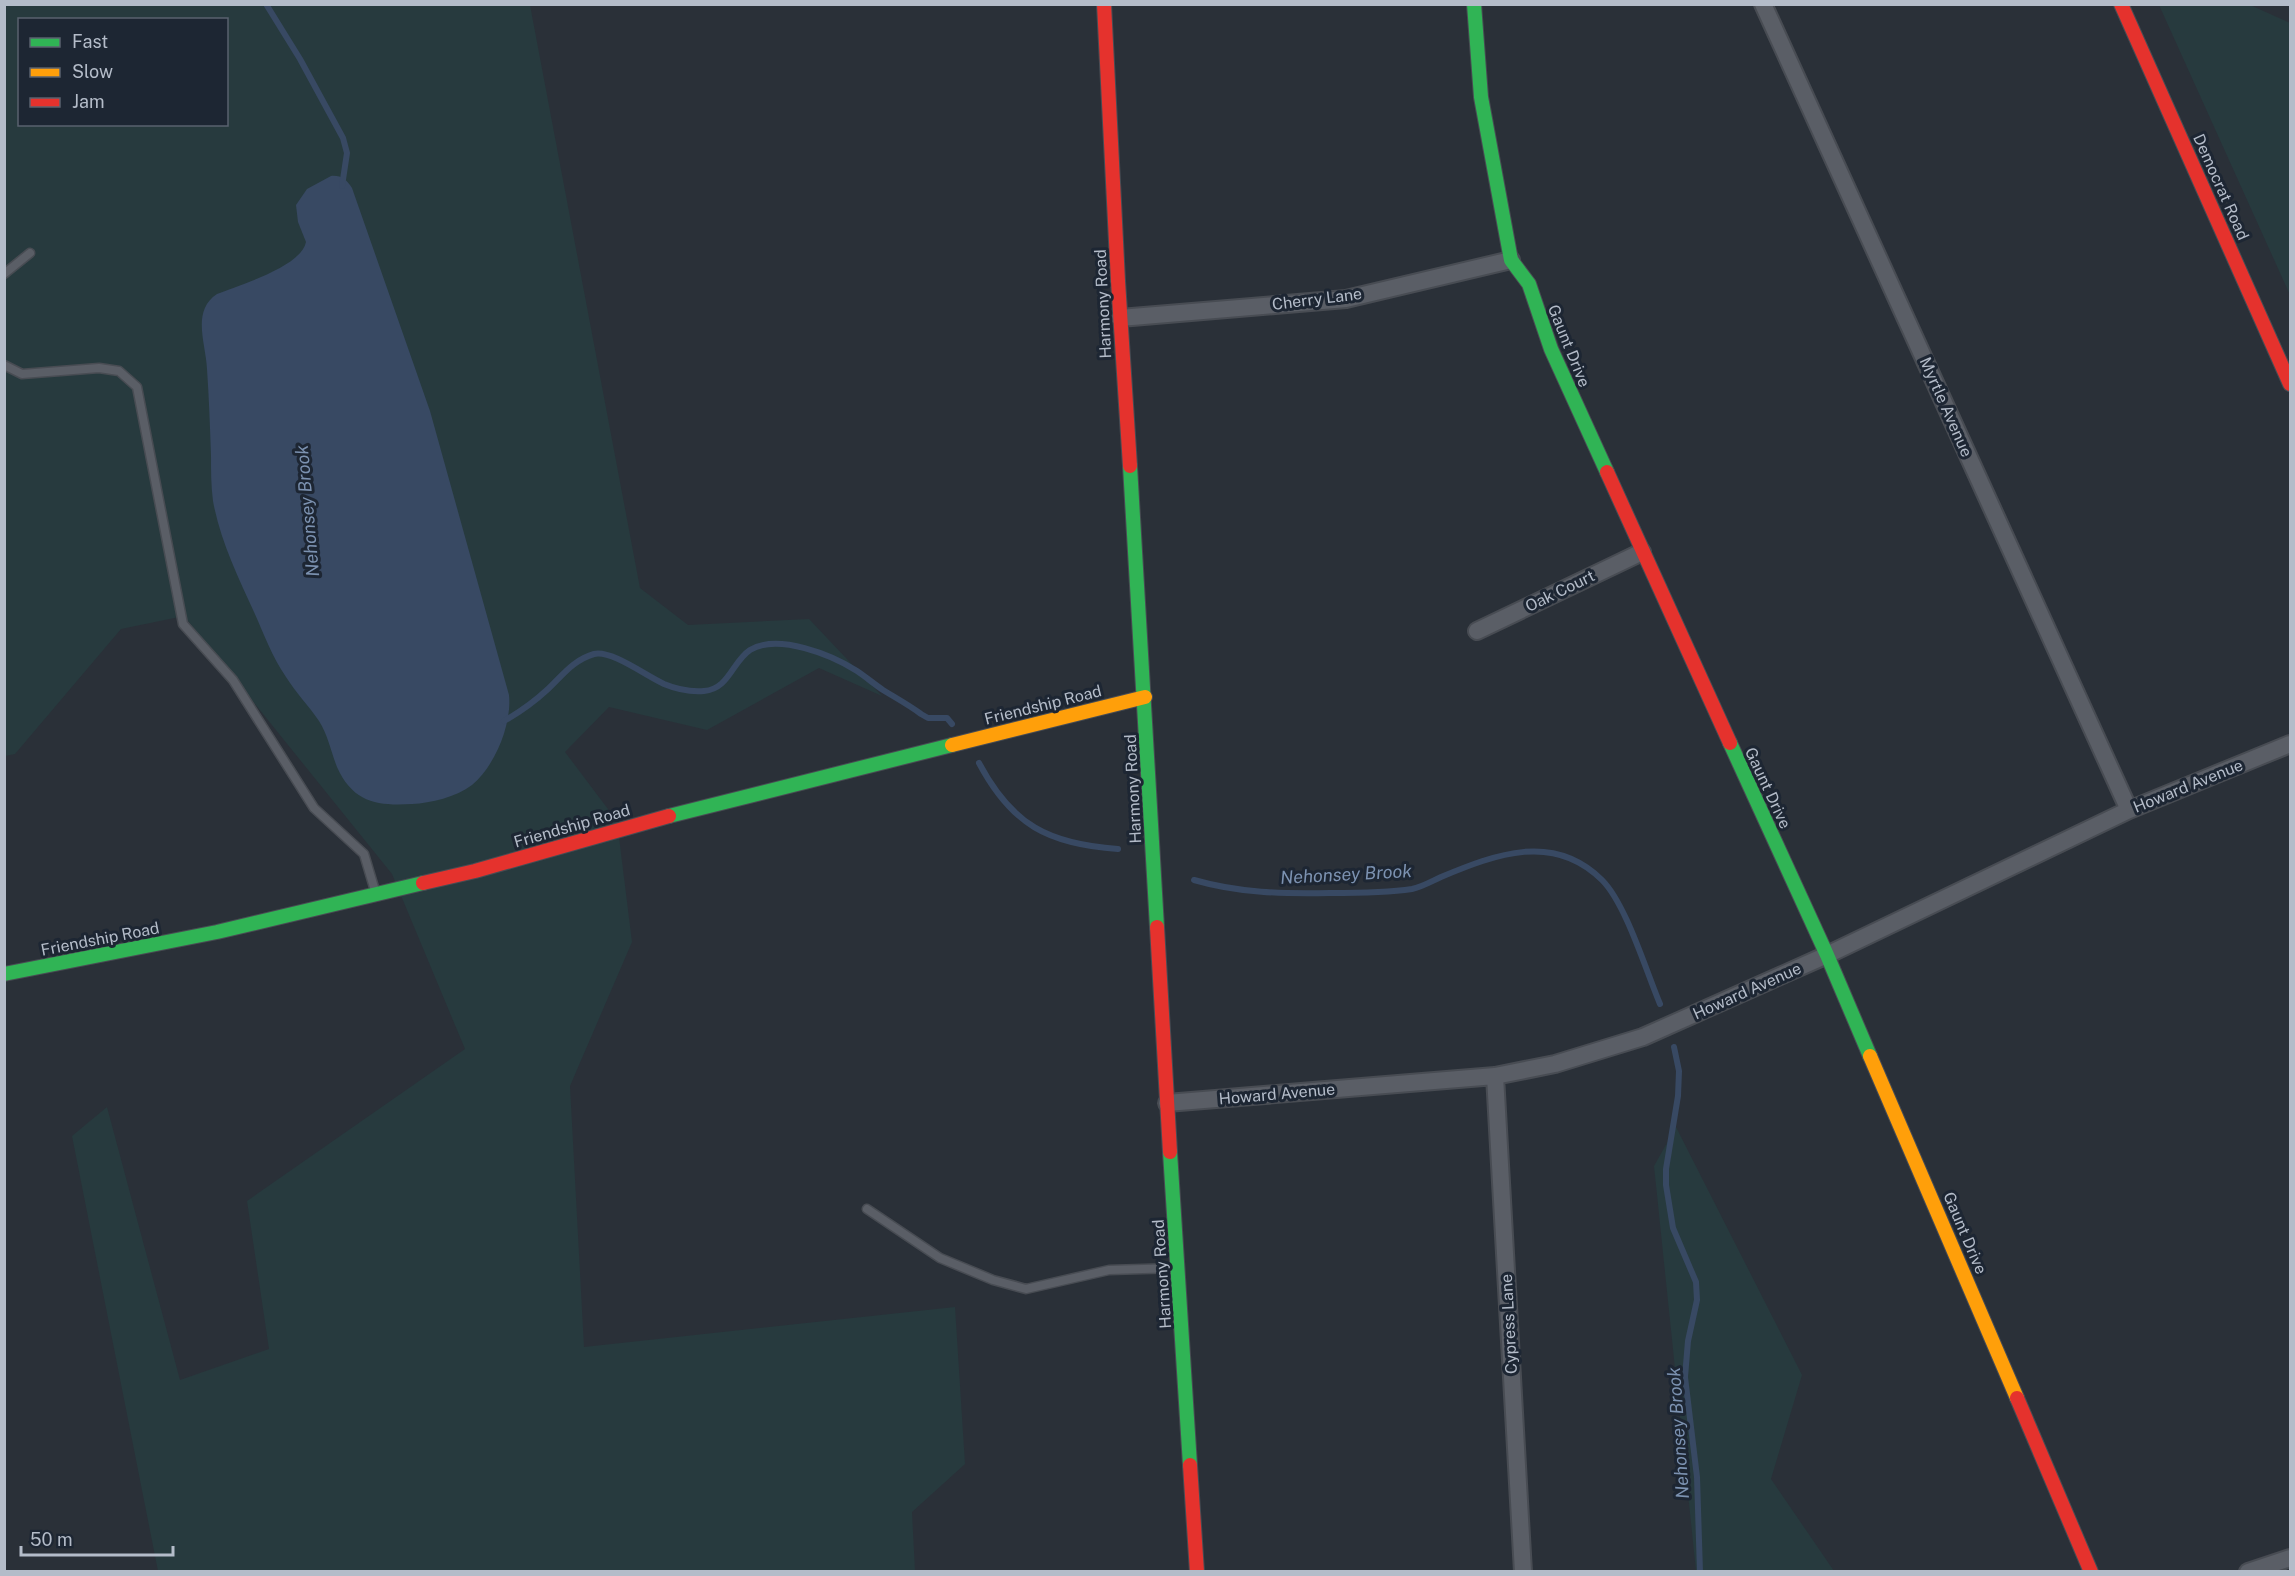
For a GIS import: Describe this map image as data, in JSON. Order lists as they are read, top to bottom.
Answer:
{
  "streets": {
    "street": [
      "Democrat Road",
      "Cherry Lane",
      "Harmony Road",
      "Gaunt Drive",
      "Myrtle Avenue",
      "Oak Court",
      "Friendship Road",
      "Howard Avenue",
      "Cypress Lane"
    ]
  },
  "crossings": [
    ["Cherry Lane", "Harmony Road"],
    ["Cherry Lane", "Gaunt Drive"],
    ["Harmony Road", "Friendship Road"],
    ["Harmony Road", "Howard Avenue"],
    ["Gaunt Drive", "Oak Court"],
    ["Gaunt Drive", "Howard Avenue"],
    ["Myrtle Avenue", "Howard Avenue"],
    ["Howard Avenue", "Cypress Lane"]
  ],
  "water": ["Nehonsey Brook"],
  "legend": ["Fast", "Slow", "Jam"],
  "scale_bar": "50 m"
}
